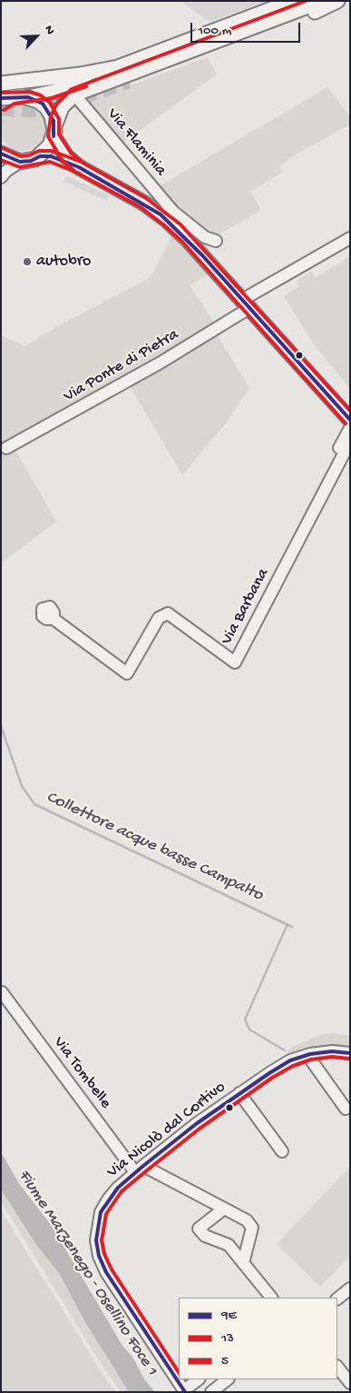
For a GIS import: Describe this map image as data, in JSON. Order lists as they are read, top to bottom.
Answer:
{
  "streets": {
    "street": [
      "Via Flaminia",
      "Via Ponte di Pietra",
      "Via Barbana",
      "Via Tombelle",
      "Via Nicolò dal Cortivo"
    ]
  },
  "crossings": [
    ["Via Tombelle", "Via Nicolò dal Cortivo"]
  ],
  "water": ["Collettore acque basse Campalto", "Fiume Marzenego - Osellino Foce 1"],
  "places": ["autobro"],
  "lines": ["transit line 13", "transit line 5", "transit line 9E"],
  "legend": ["9E", "13", "5"],
  "scale_bar": "100 m",
  "north": "top right"
}
